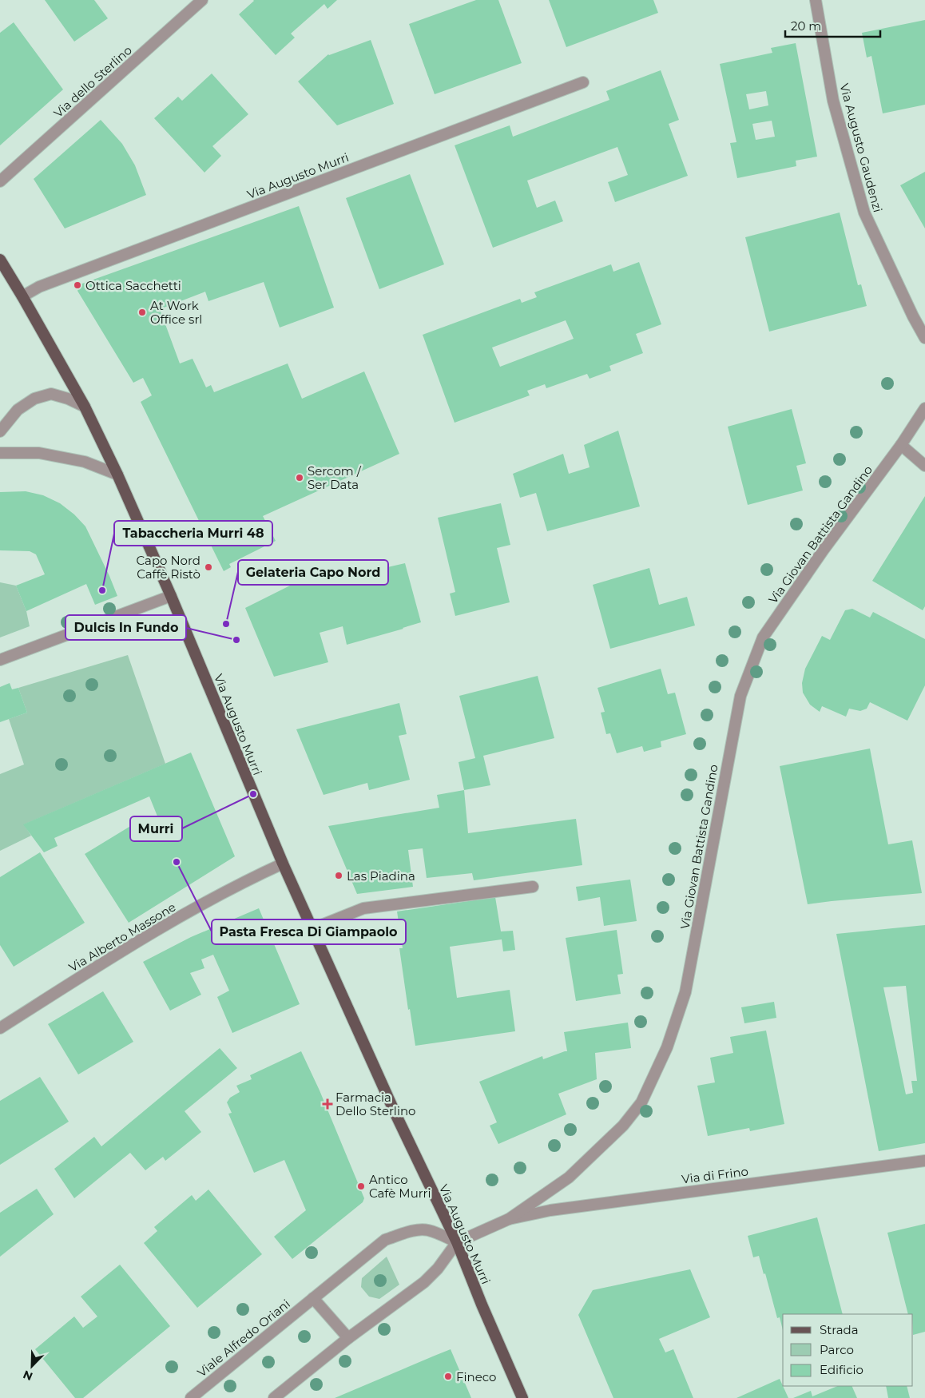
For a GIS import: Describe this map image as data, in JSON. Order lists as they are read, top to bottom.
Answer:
{
  "streets": {
    "main road": ["Via Augusto Murri"],
    "street": [
      "Via dello Sterlino",
      "Via Augusto Gaudenzi",
      "Via Giovan Battista Gandino",
      "Via Alberto Massone",
      "Via di Frino",
      "Viale Alfredo Oriani"
    ]
  },
  "crossings": [
    ["Via Augusto Murri", "Via Giovan Battista Gandino"],
    ["Via Augusto Murri", "Via Alberto Massone"],
    ["Via Augusto Murri", "Viale Alfredo Oriani"],
    ["Via Giovan Battista Gandino", "Via di Frino"],
    ["Via Giovan Battista Gandino", "Viale Alfredo Oriani"]
  ],
  "places": {
    "other": [
      "Ottica Sacchetti",
      "At Work Office srl",
      "Sercom / Ser Data",
      "Capo Nord Caffè Ristò",
      "Tabaccheria Murri 48",
      "Gelateria Capo Nord",
      "Dulcis In Fundo",
      "Murri",
      "Pasta Fresca Di Giampaolo",
      "Las Piadina",
      "Antico Cafè Murri",
      "Fineco"
    ],
    "health": ["Farmacia Dello Sterlino"]
  },
  "legend": ["Strada", "Parco", "Edificio"],
  "scale_bar": "20 m",
  "north": "bottom left"
}
